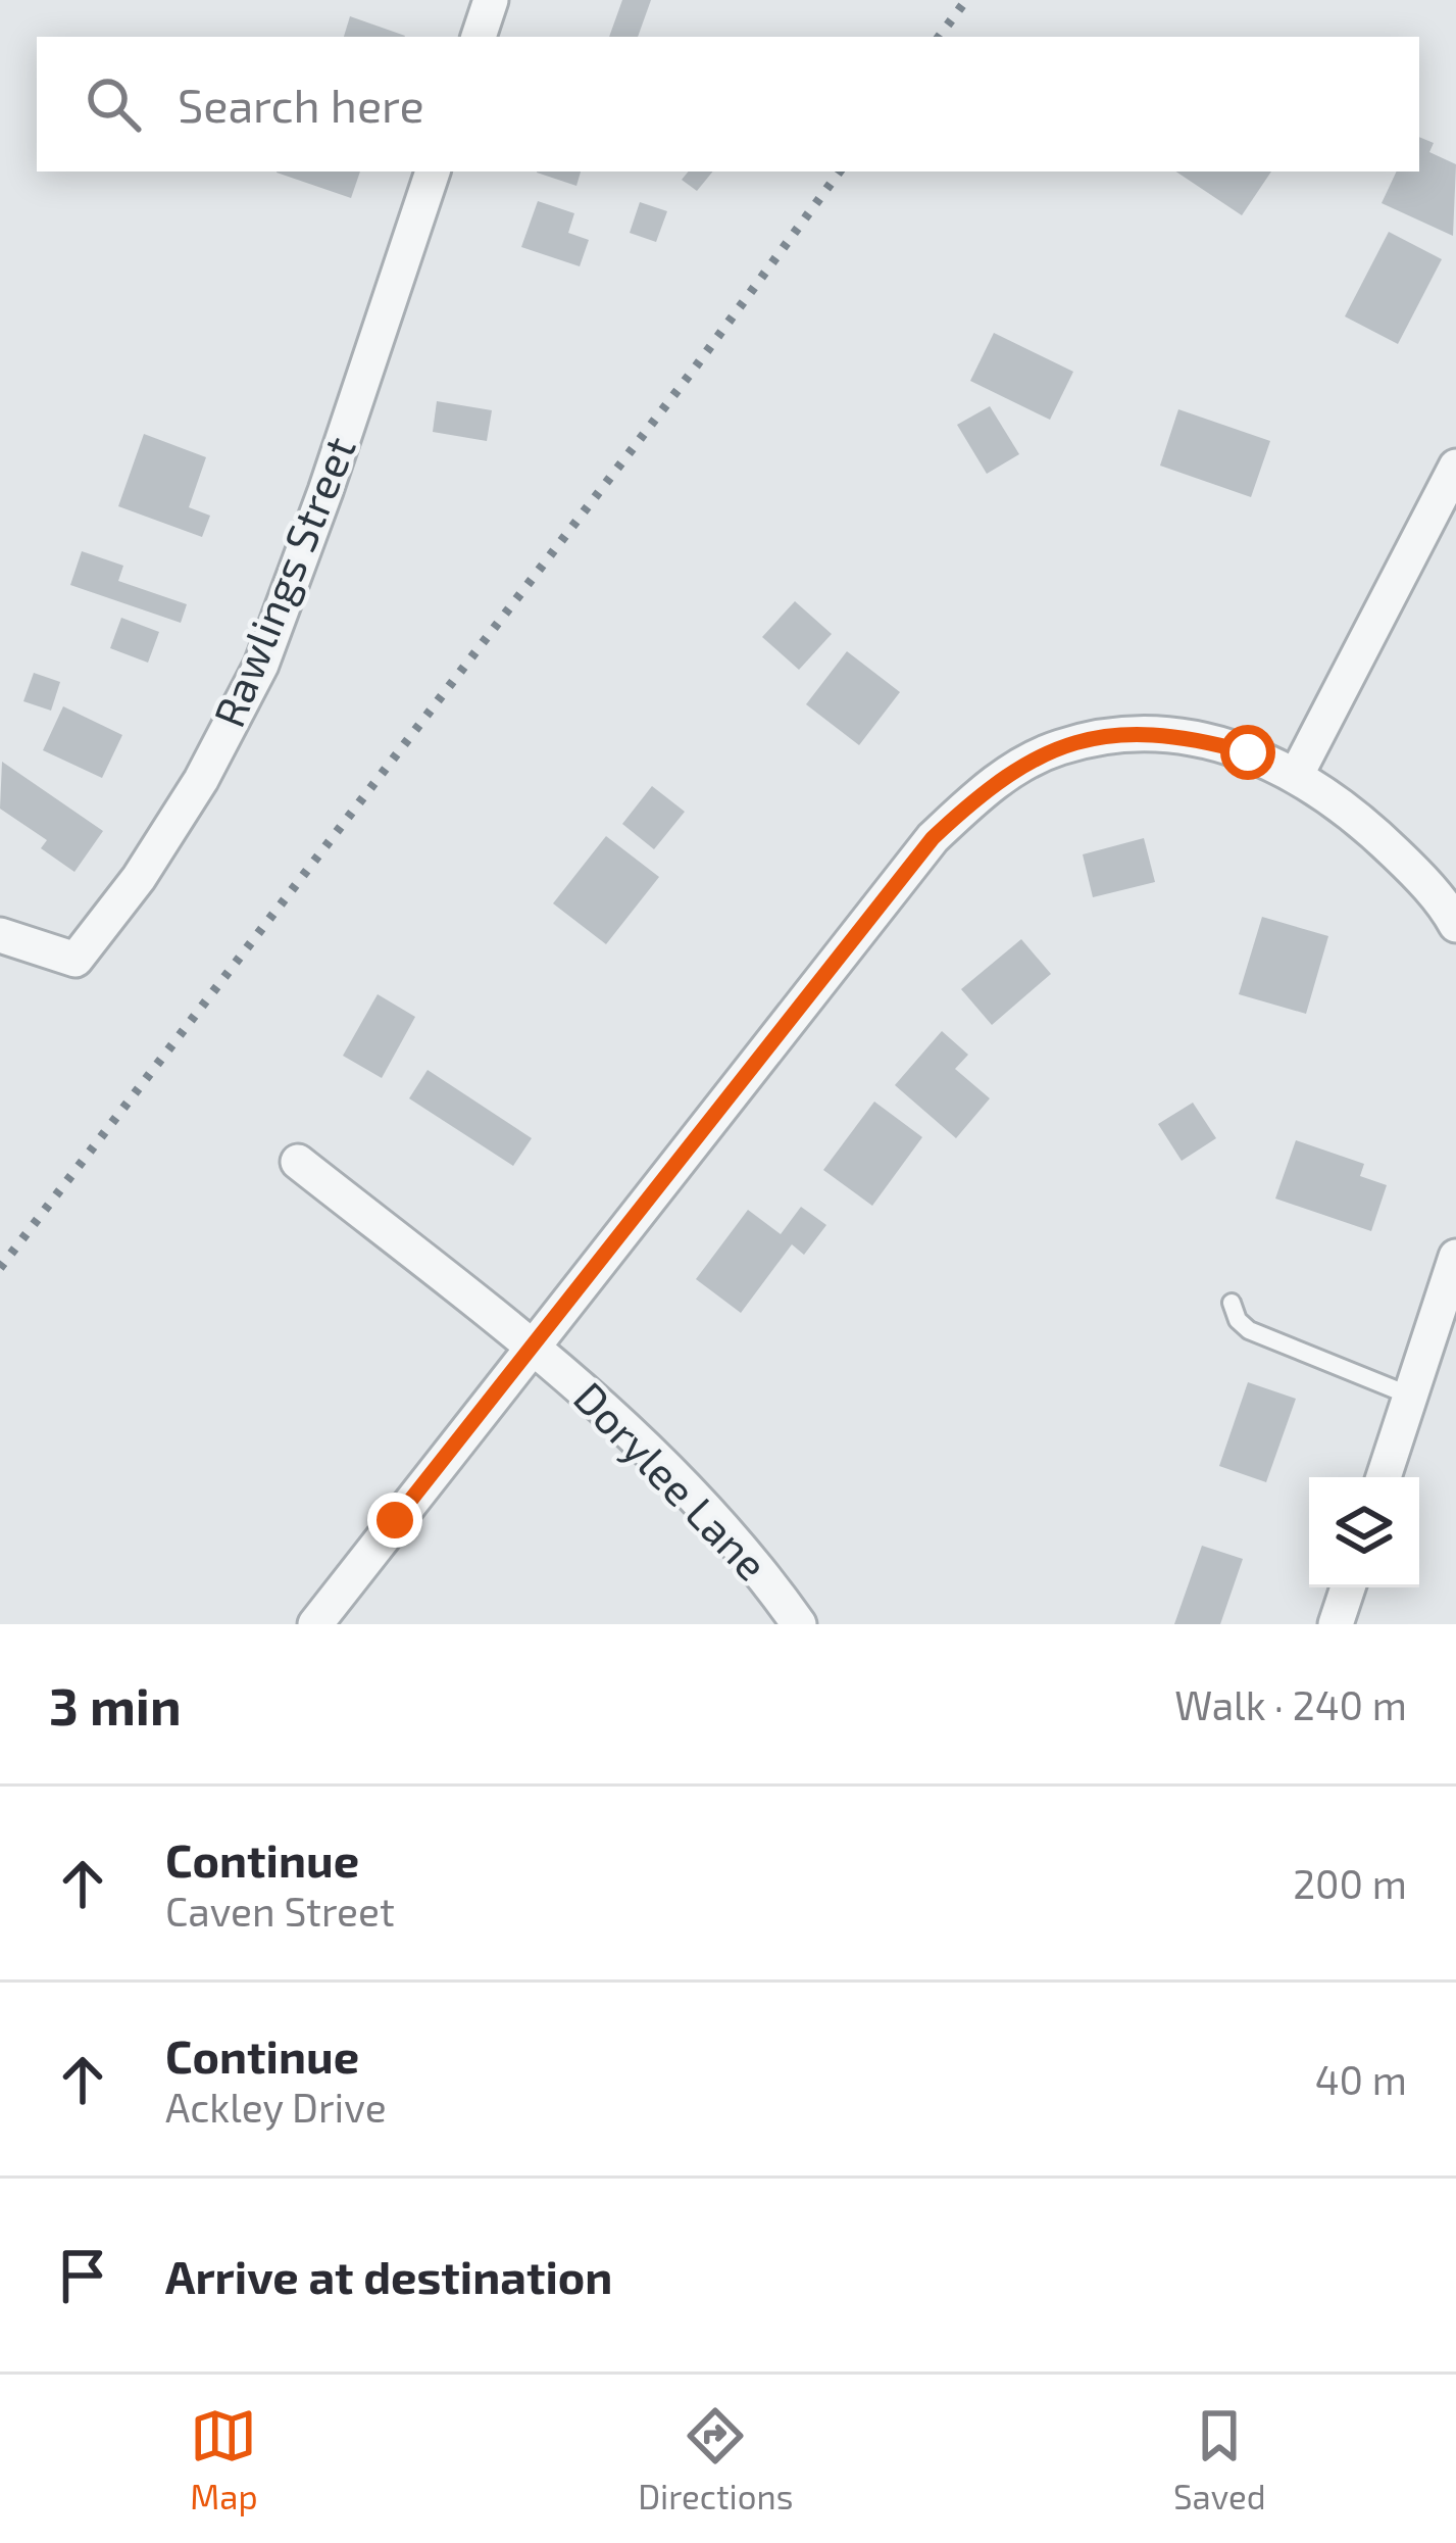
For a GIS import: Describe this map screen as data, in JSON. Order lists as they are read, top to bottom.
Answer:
{
  "streets": {
    "street": ["Rawlings Street", "Dorylee Lane"]
  },
  "page": {
    "search": "Search here",
    "heading": ["3 min", "Walk · 240 m"],
    "list": [
      ["Continue", "Caven Street", "200 m"],
      ["Continue", "Ackley Drive", "40 m"],
      "Arrive at destination"
    ],
    "nav": ["Map", "Directions", "Saved"]
  }
}
